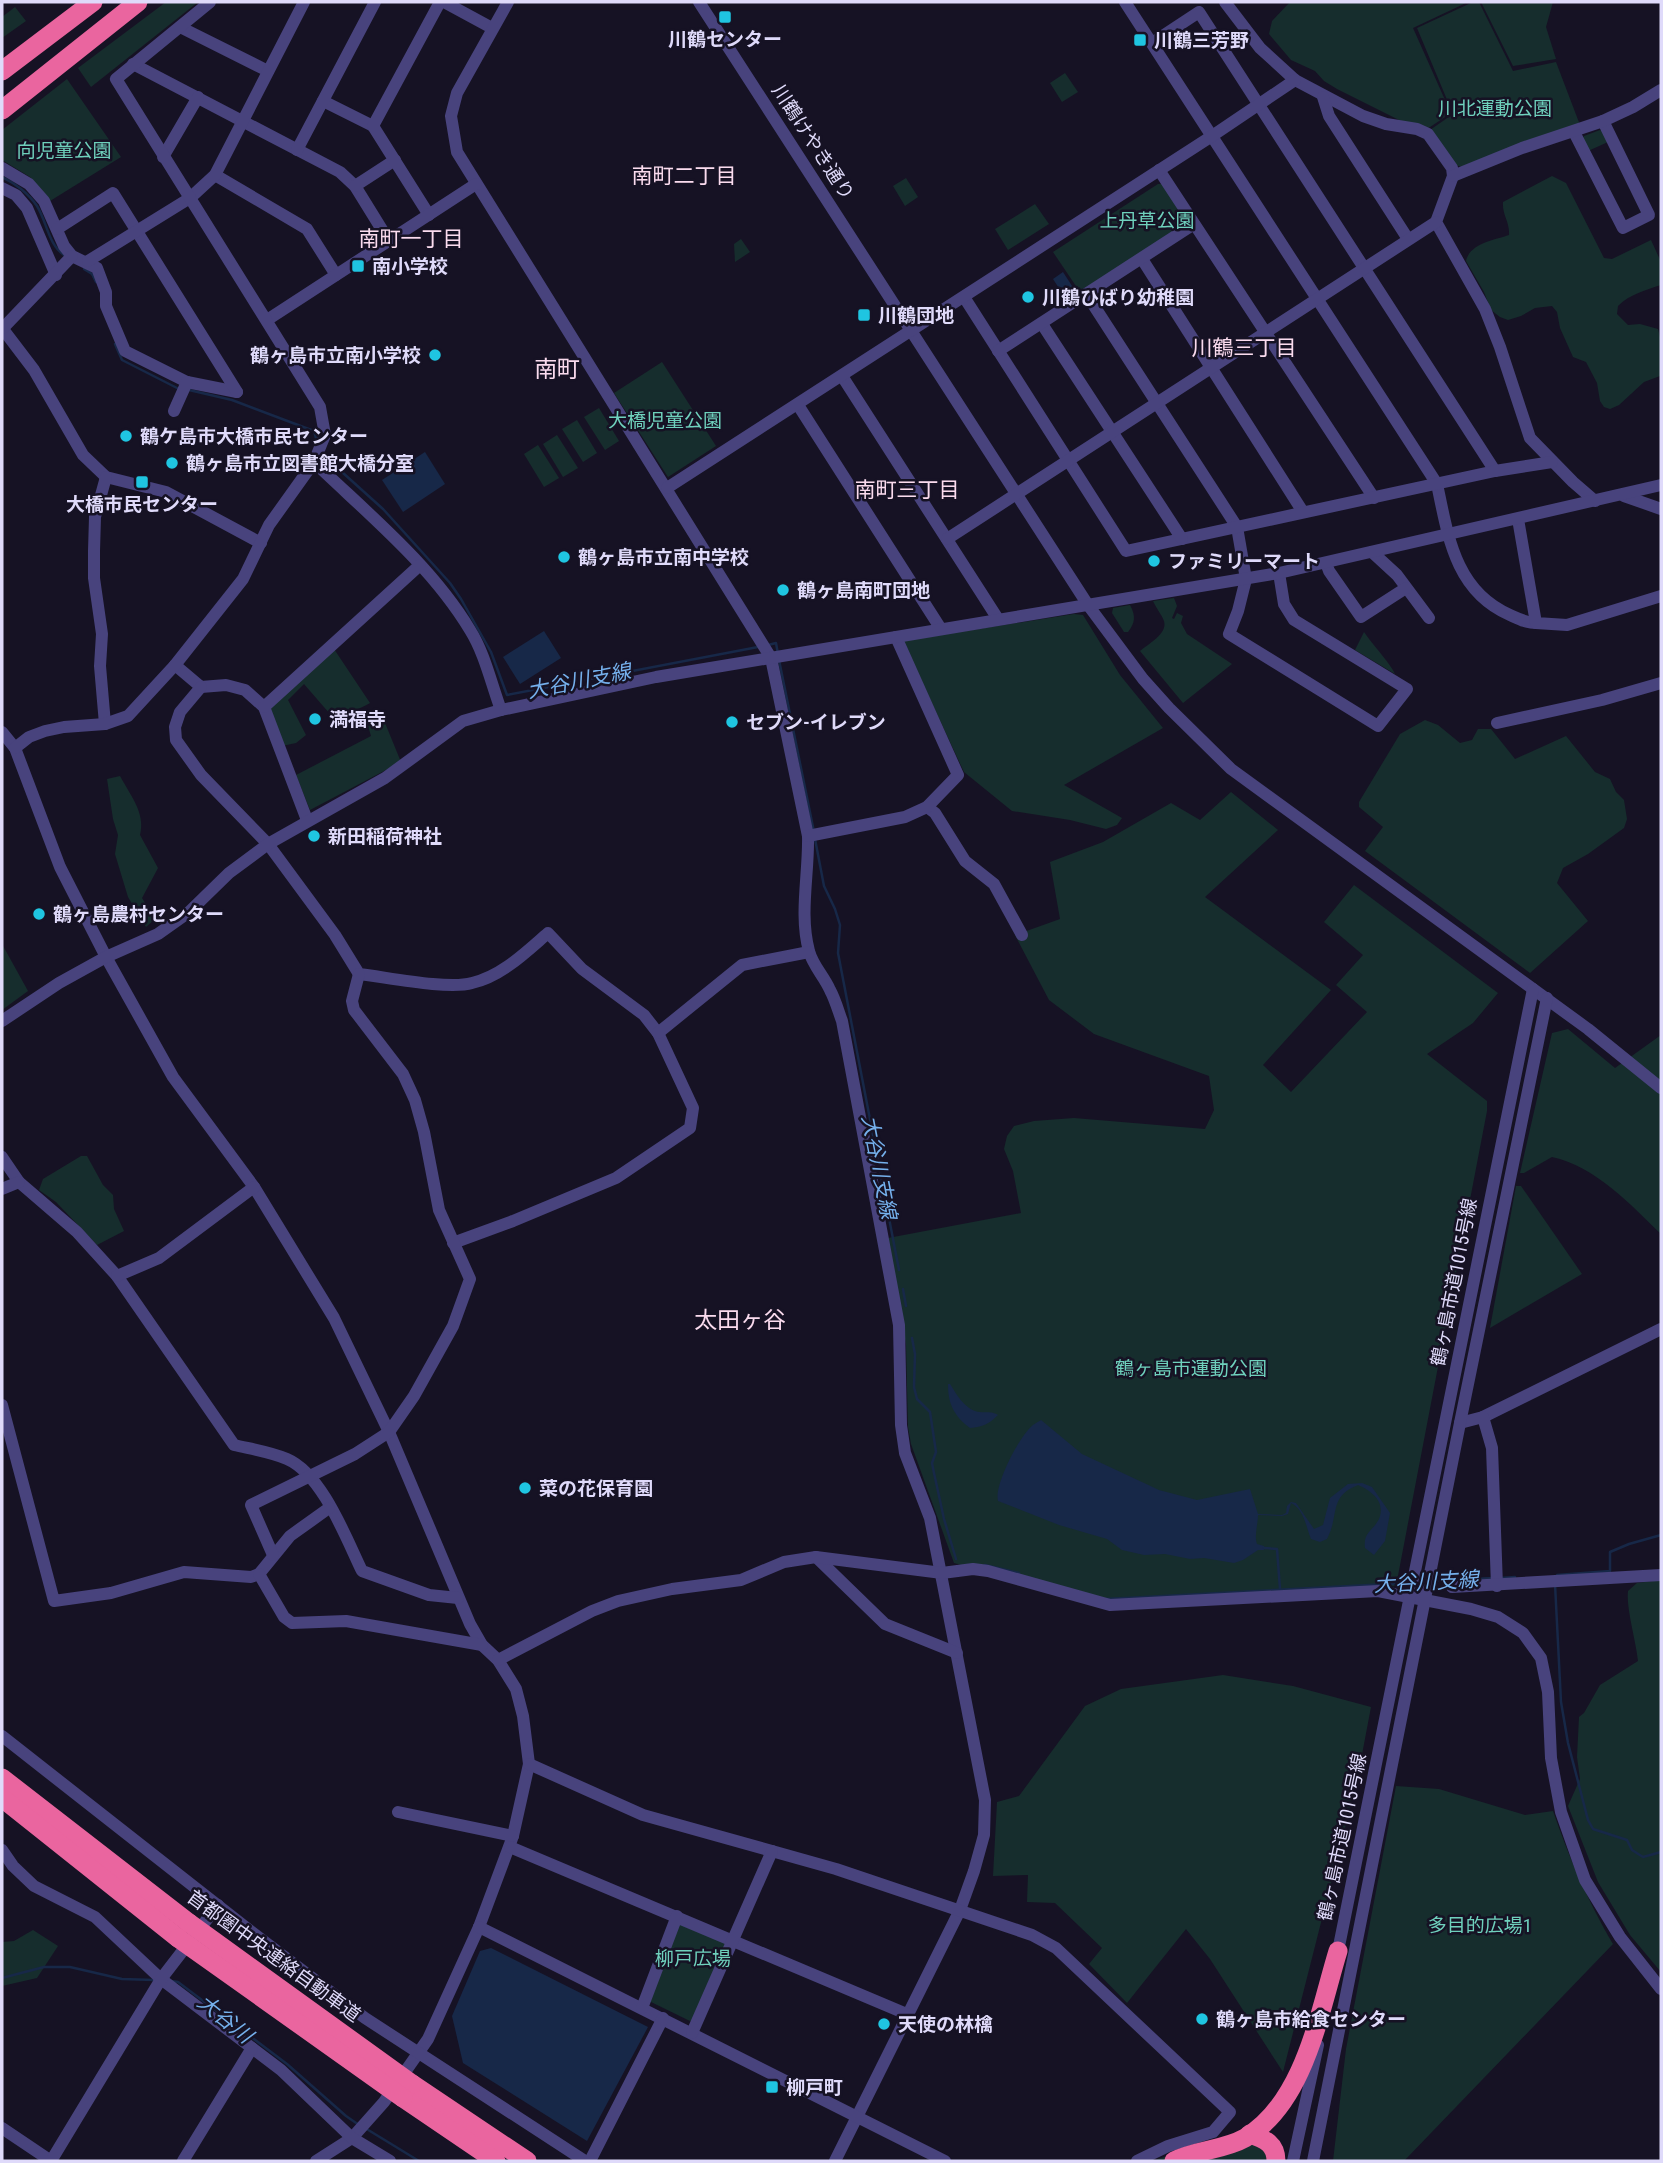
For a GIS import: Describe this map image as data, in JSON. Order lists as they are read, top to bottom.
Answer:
{
  "streets": {
    "highway": ["首都圏中央連絡自動車道"],
    "street": ["川鶴けやき通り", "鶴ヶ島市道1015号線"]
  },
  "districts": [
    "南町二丁目",
    "南町一丁目",
    "川鶴三丁目",
    "南町",
    "南町三丁目",
    "太田ヶ谷"
  ],
  "water": ["大谷川支線", "大谷川"],
  "parks": [
    "川北運動公園",
    "向児童公園",
    "上丹草公園",
    "大橋児童公園",
    "鶴ヶ島市運動公園",
    "多目的広場1",
    "柳戸広場"
  ],
  "places": {
    "transit": [
      "川鶴センター",
      "川鶴三芳野",
      "南小学校",
      "川鶴団地",
      "大橋市民センター",
      "柳戸町"
    ],
    "other": [
      "川鶴ひばり幼稚園",
      "鶴ヶ島市立南小学校",
      "鶴ケ島市大橋市民センター",
      "鶴ヶ島市立図書館大橋分室",
      "鶴ヶ島市立南中学校",
      "ファミリーマート",
      "鶴ヶ島南町団地",
      "満福寺",
      "セブン-イレブン",
      "新田稲荷神社",
      "鶴ヶ島農村センター",
      "菜の花保育園",
      "鶴ヶ島市給食センター",
      "天使の林檎"
    ]
  }
}
